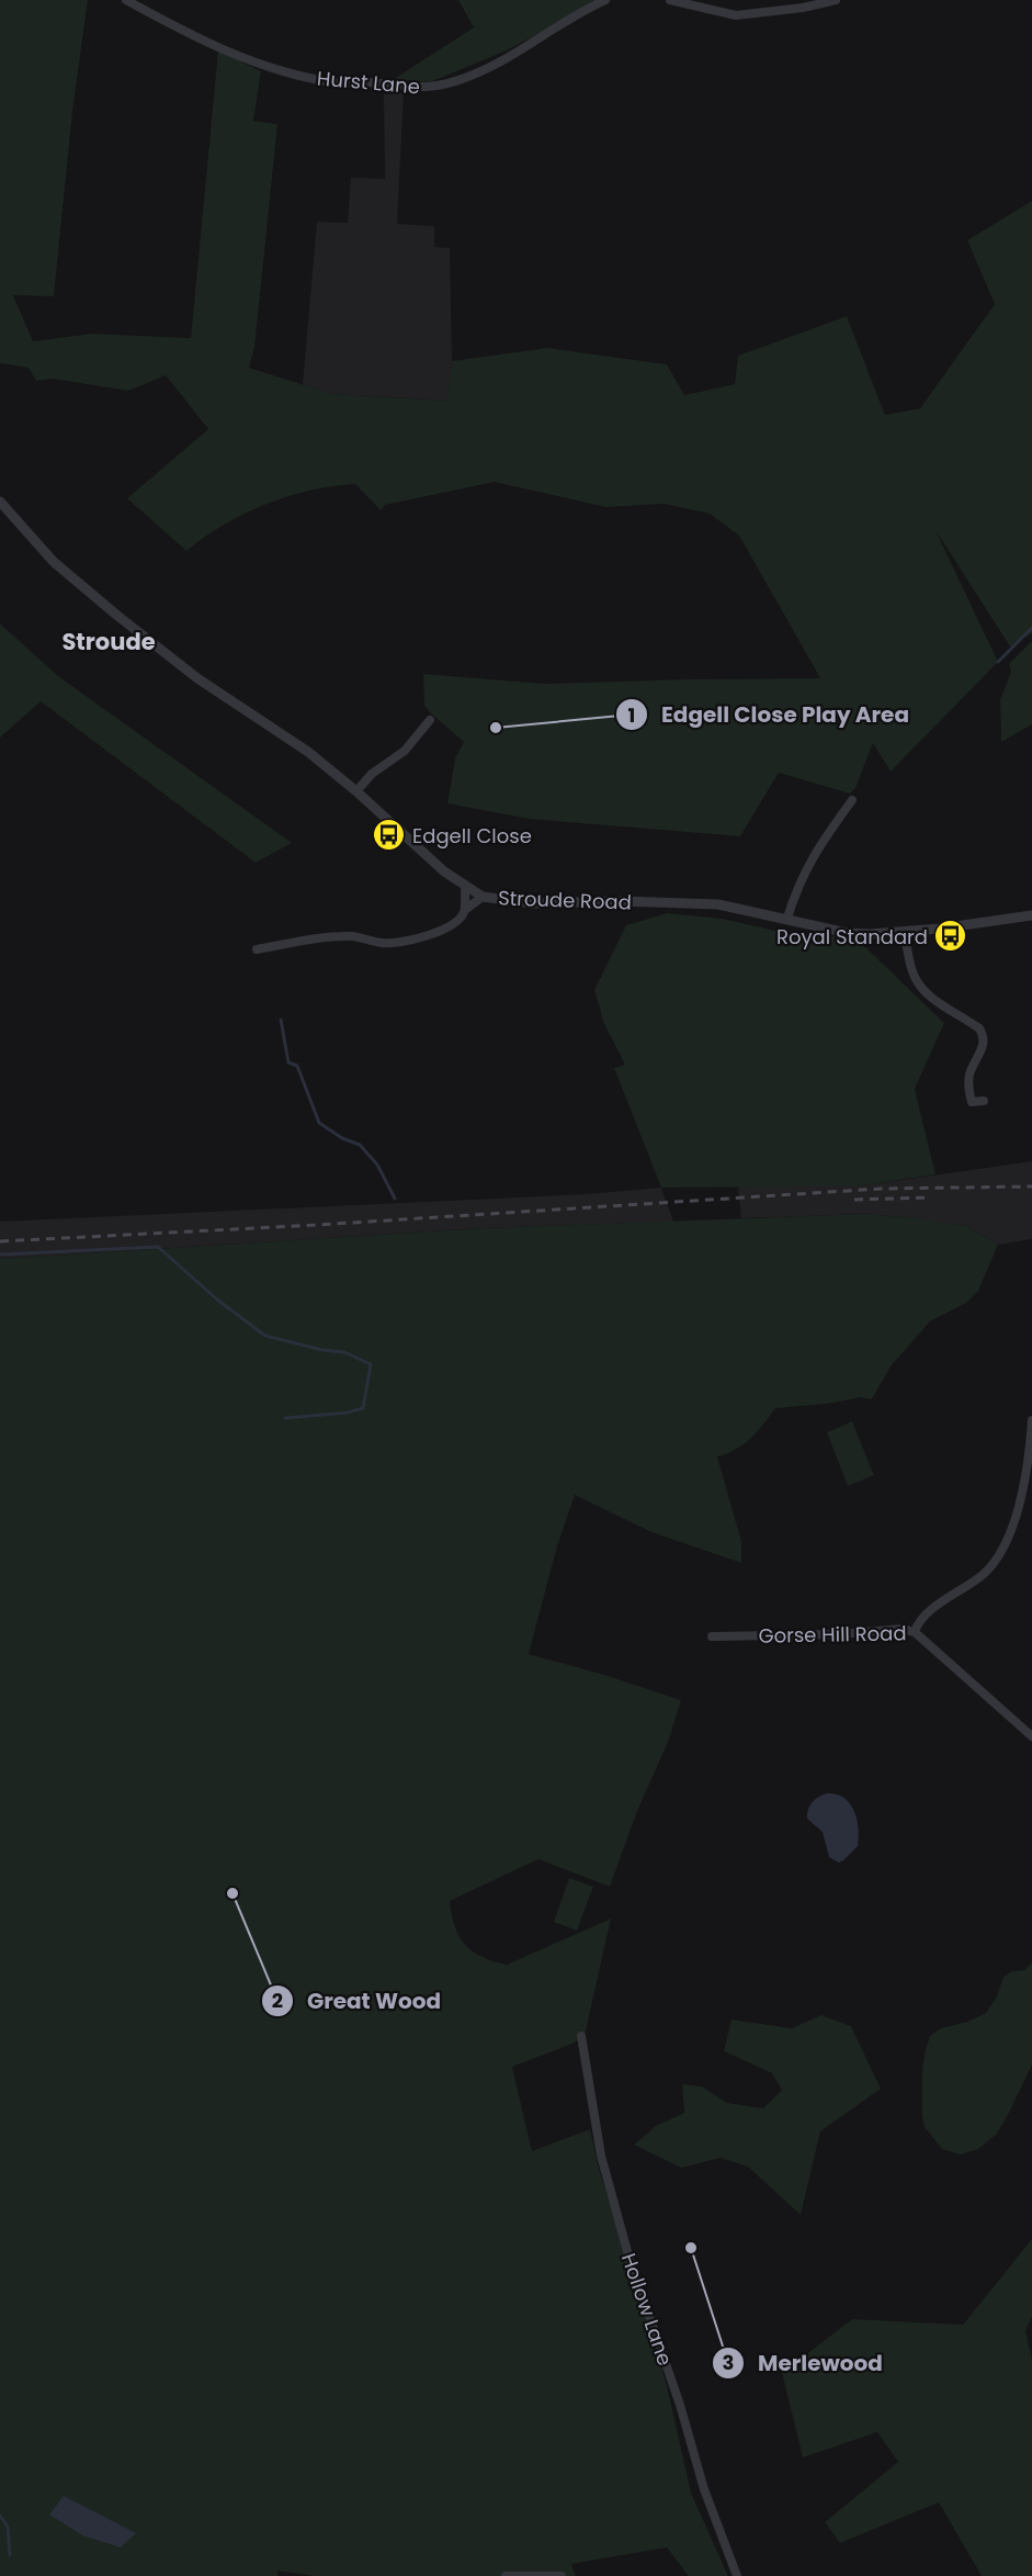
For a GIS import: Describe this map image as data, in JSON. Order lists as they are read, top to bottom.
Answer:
{
  "streets": {
    "street": [
      "Hurst Lane",
      "Stroude Road",
      "Gorse Hill Road",
      "Hollow Lane"
    ]
  },
  "districts": ["Stroude"],
  "places": {
    "other": ["Edgell Close Play Area", "Great Wood", "Merlewood"],
    "bus stop": ["Edgell Close", "Royal Standard"]
  }
}
